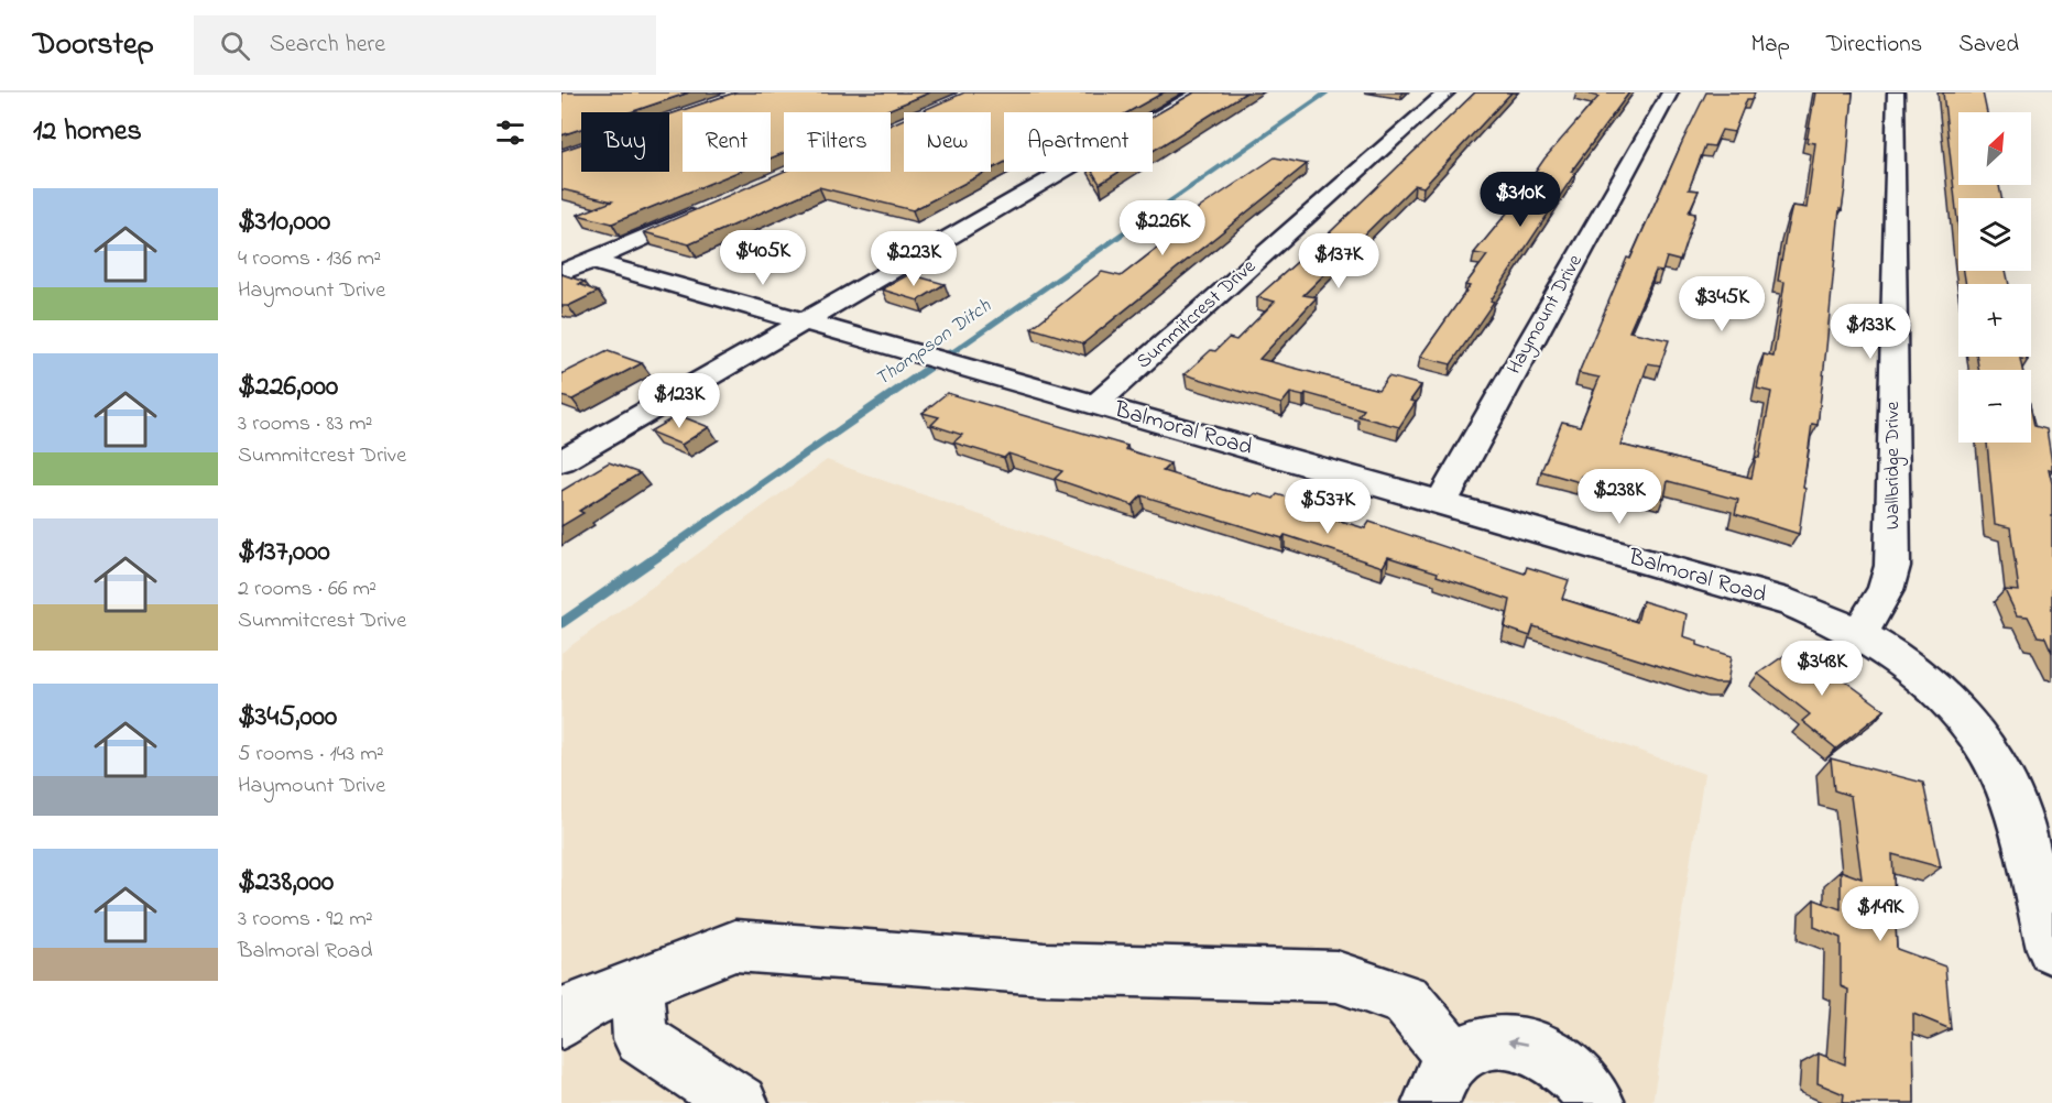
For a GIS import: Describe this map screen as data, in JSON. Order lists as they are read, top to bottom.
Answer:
{
  "streets": {
    "street": [
      "Summitcrest Drive",
      "Haymount Drive",
      "Balmoral Road",
      "Wallbridge Drive"
    ]
  },
  "crossings": [
    ["Summitcrest Drive", "Balmoral Road"],
    ["Haymount Drive", "Balmoral Road"],
    ["Balmoral Road", "Wallbridge Drive"]
  ],
  "water": ["Thompson Ditch"],
  "north": "top right",
  "page": {
    "header": "Doorstep",
    "search": "Search here",
    "nav": ["Map", "Directions", "Saved"],
    "heading": "12 homes",
    "map_buttons": ["+", "−"],
    "chip": [
      "Buy",
      "Rent",
      "Filters",
      "New",
      "Apartment"
    ],
    "list": [
      {
        "name": "$310,000",
        "note": "4 rooms · 136 m² · Haymount Drive"
      },
      {
        "name": "$226,000",
        "note": "3 rooms · 83 m² · Summitcrest Drive"
      },
      {
        "name": "$137,000",
        "note": "2 rooms · 66 m² · Summitcrest Drive"
      },
      {
        "name": "$345,000",
        "note": "5 rooms · 143 m² · Haymount Drive"
      },
      {
        "name": "$238,000",
        "note": "3 rooms · 92 m² · Balmoral Road"
      }
    ],
    "price": [
      "$310K",
      "$226K",
      "$405K",
      "$223K",
      "$137K",
      "$345K",
      "$133K",
      "$123K",
      "$238K",
      "$537K",
      "$348K",
      "$149K"
    ]
  }
}
